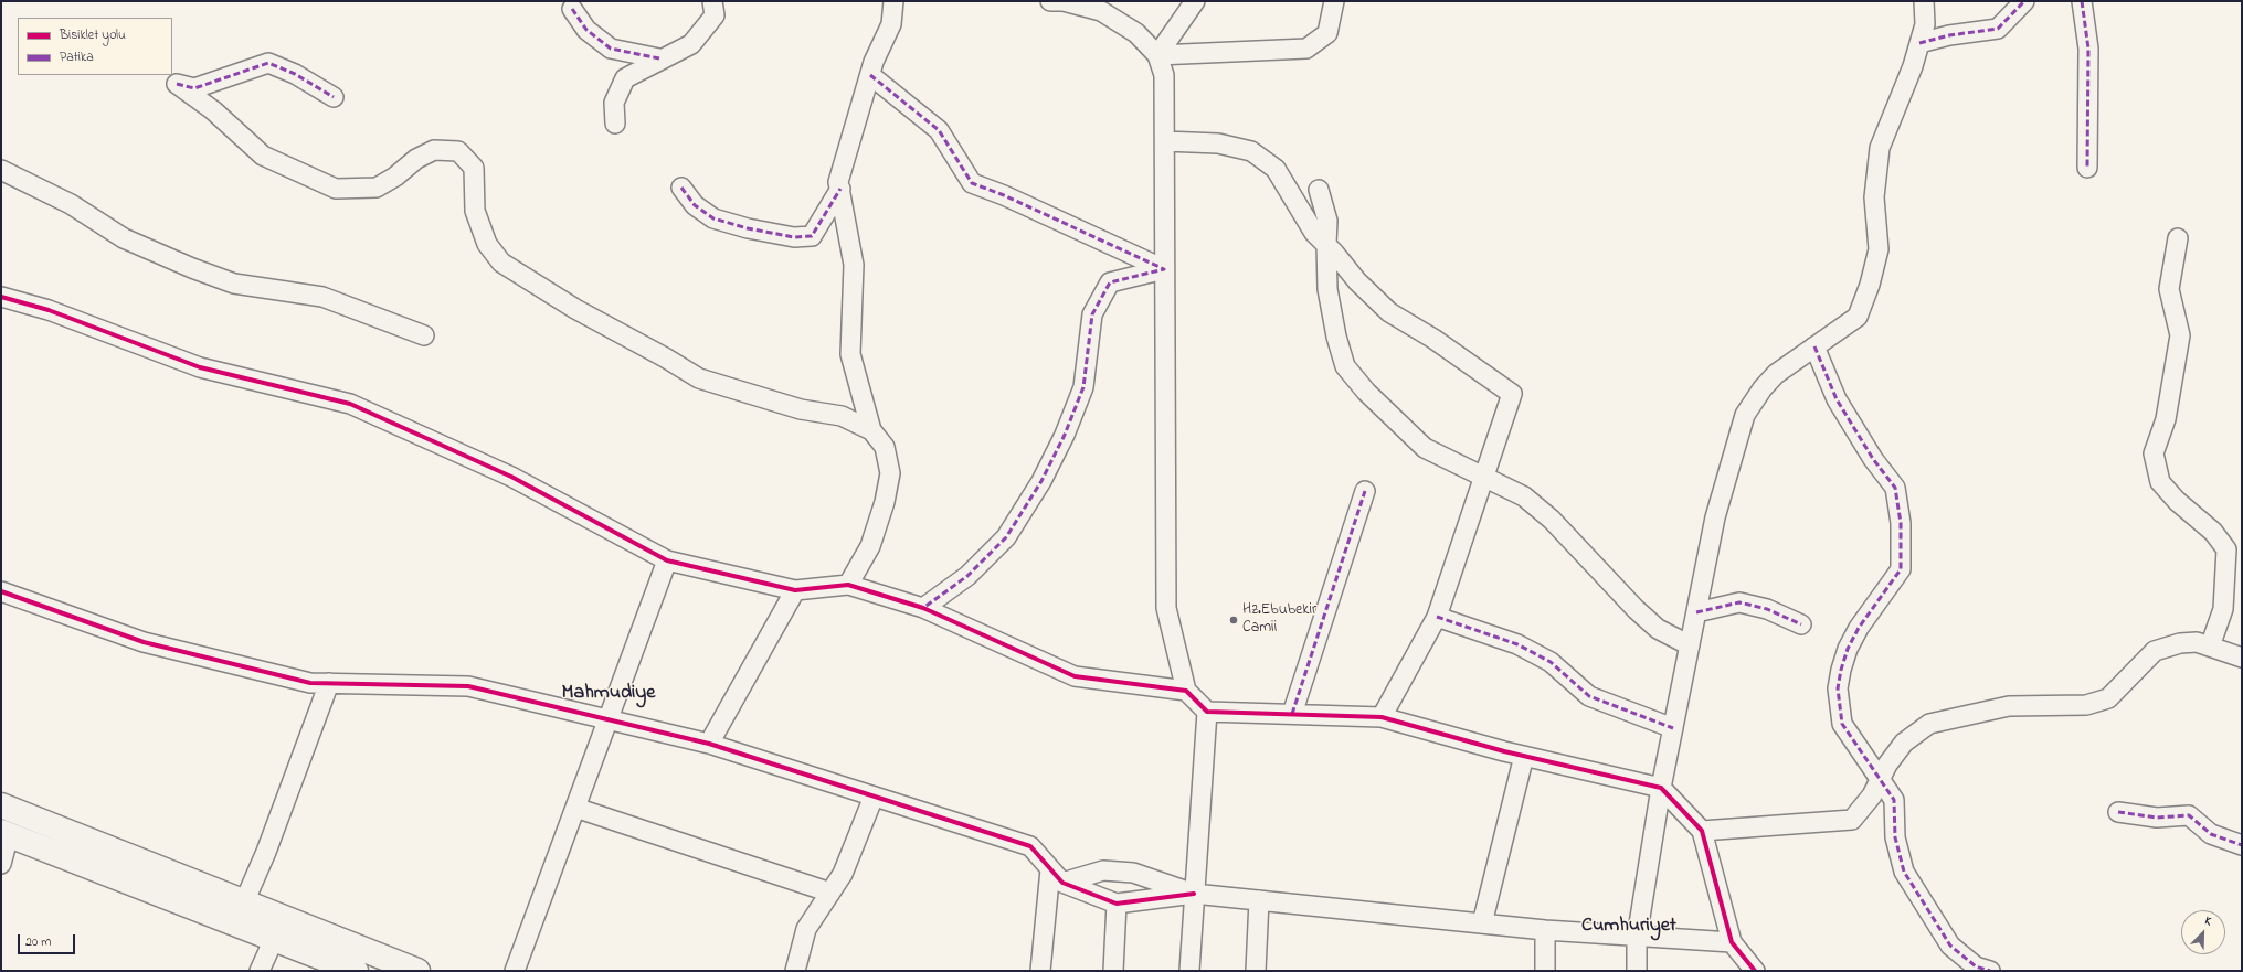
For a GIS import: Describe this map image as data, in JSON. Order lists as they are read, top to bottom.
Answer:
{
  "districts": ["Mahmudiye", "Cumhuriyet"],
  "places": ["Hz.Ebubekir Camii"],
  "legend": ["Bisiklet yolu", "Patika"],
  "scale_bar": "20 m",
  "north": "top right"
}
